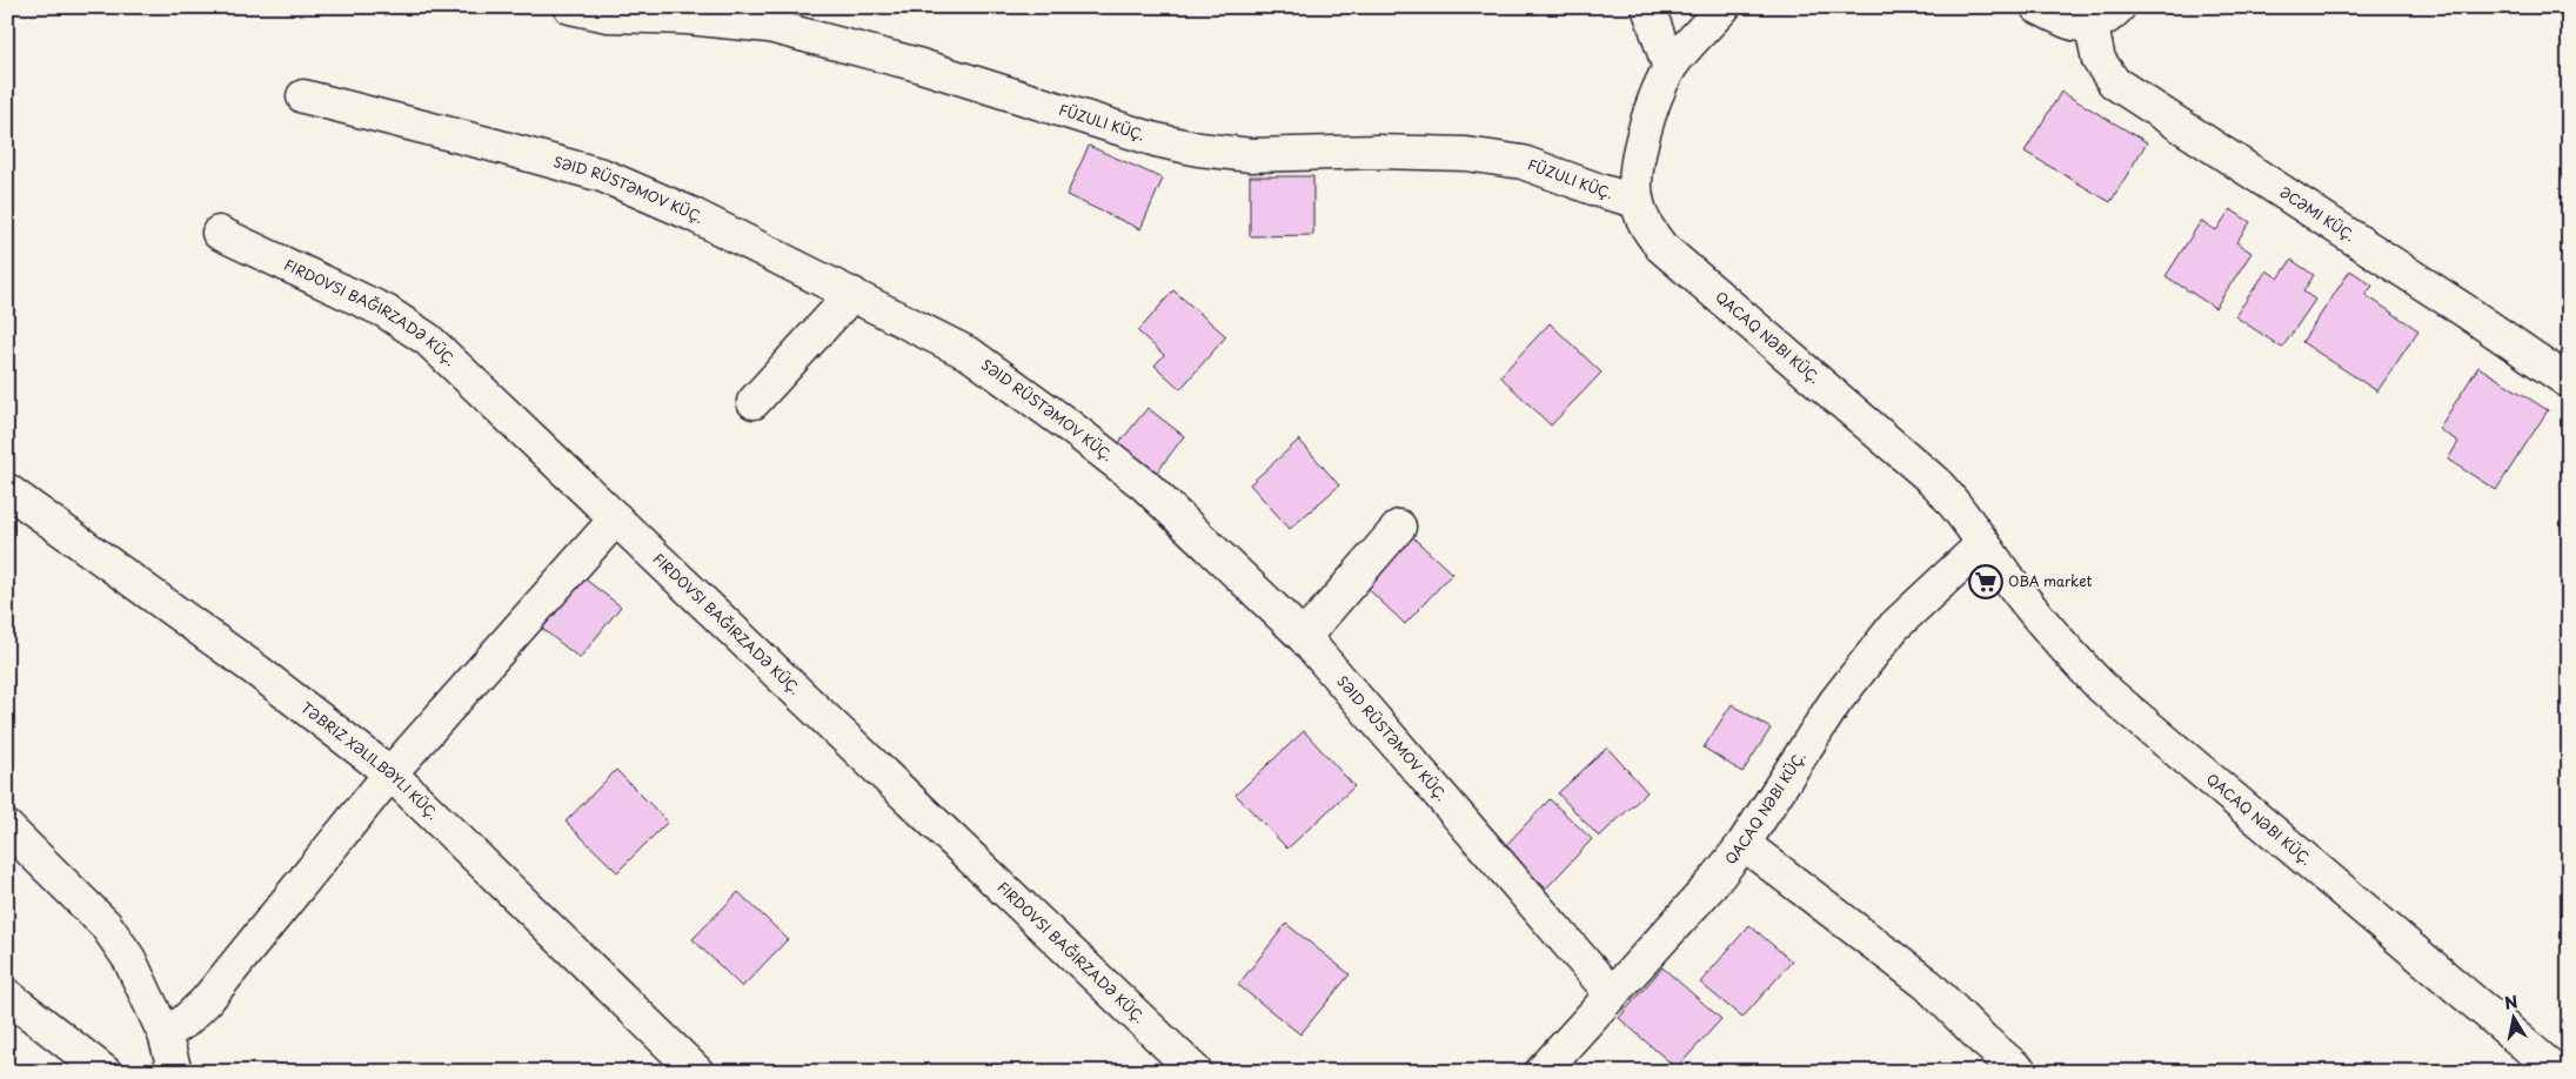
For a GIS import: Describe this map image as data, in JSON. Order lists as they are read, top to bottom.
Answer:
{
  "streets": {
    "street": [
      "FÜZULI KÜÇ.",
      "SƏID RÜSTƏMOV KÜÇ.",
      "ƏCƏMI KÜÇ.",
      "QACAQ NƏBI KÜÇ.",
      "TƏBRIZ XƏLILBƏYLI KÜÇ."
    ]
  },
  "crossings": [
    ["FÜZULI KÜÇ.", "QACAQ NƏBI KÜÇ."],
    ["SƏID RÜSTƏMOV KÜÇ.", "QACAQ NƏBI KÜÇ."]
  ],
  "places": {
    "supermarket": ["OBA market"]
  },
  "north": "top"
}
